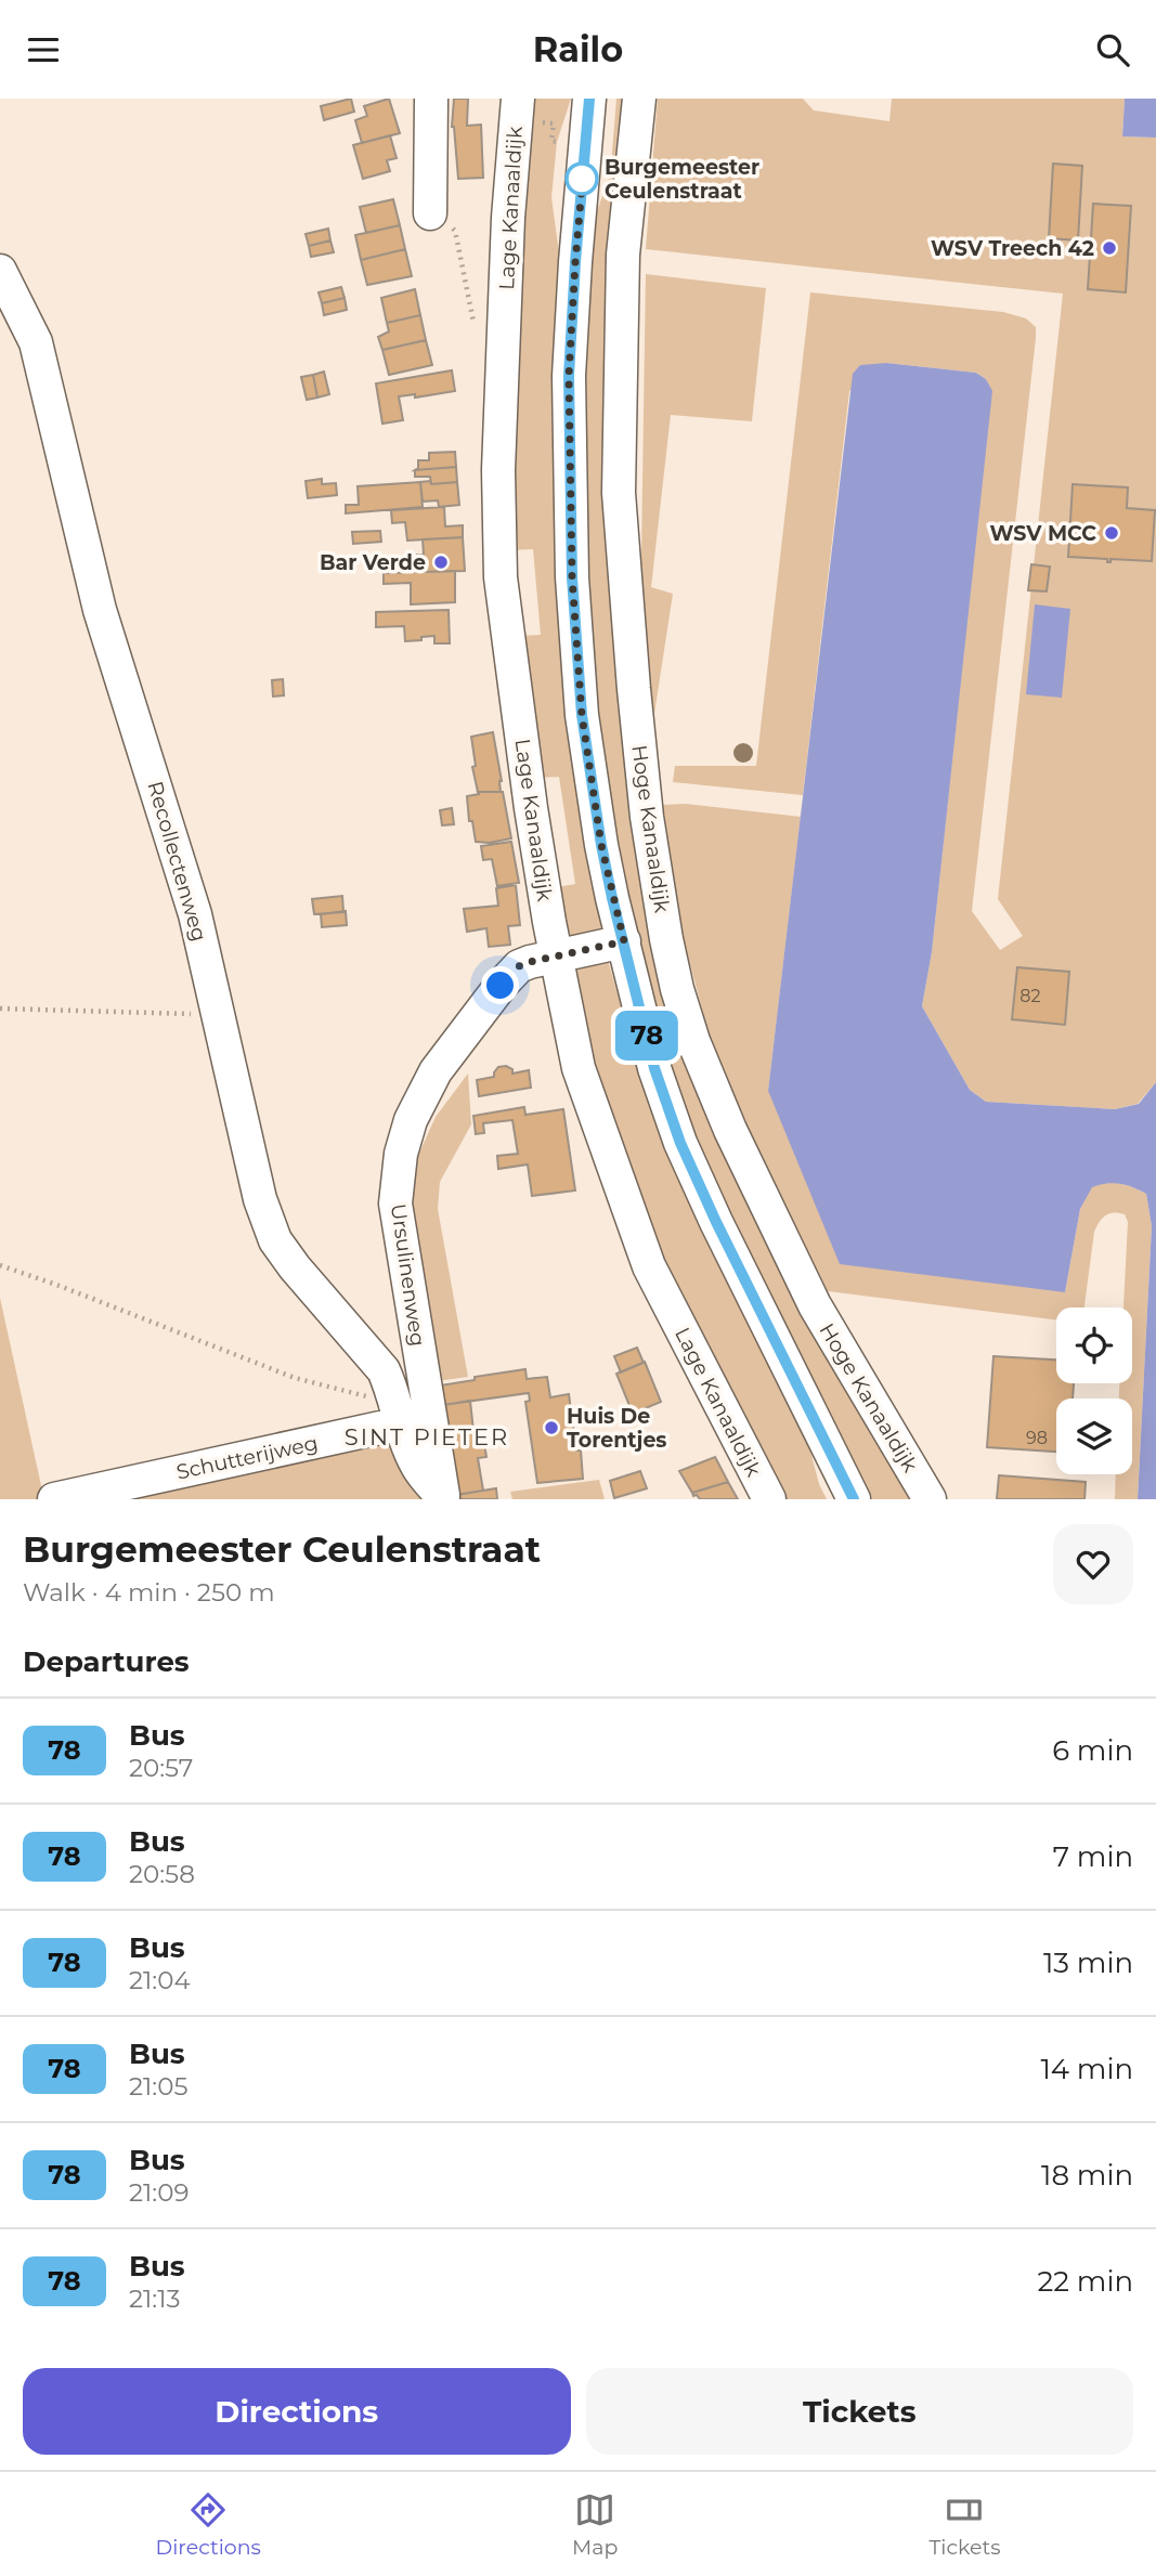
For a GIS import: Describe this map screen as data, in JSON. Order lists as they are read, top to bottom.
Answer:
{
  "streets": {
    "street": [
      "Lage Kanaaldijk",
      "Hoge Kanaaldijk",
      "Recollectenweg",
      "Ursulinenweg",
      "Schutterijweg"
    ]
  },
  "crossings": [
    ["Lage Kanaaldijk", "Ursulinenweg"],
    ["Recollectenweg", "Schutterijweg"]
  ],
  "districts": ["SINT PIETER"],
  "places": [
    "Burgemeester Ceulenstraat",
    "WSV Treech 42",
    "WSV MCC",
    "Bar Verde",
    "Huis De Torentjes"
  ],
  "lines": ["bus line 78"],
  "house_numbers": ["82", "98"],
  "page": {
    "header": "Railo",
    "on_map": "78",
    "heading": [
      ["Burgemeester Ceulenstraat", "Walk · 4 min · 250 m"],
      "Departures"
    ],
    "list": [
      {
        "mark": "78",
        "name": "Bus",
        "note": "20:57",
        "value": "6 min"
      },
      {
        "mark": "78",
        "name": "Bus",
        "note": "20:58",
        "value": "7 min"
      },
      {
        "mark": "78",
        "name": "Bus",
        "note": "21:04",
        "value": "13 min"
      },
      {
        "mark": "78",
        "name": "Bus",
        "note": "21:05",
        "value": "14 min"
      },
      {
        "mark": "78",
        "name": "Bus",
        "note": "21:09",
        "value": "18 min"
      },
      {
        "mark": "78",
        "name": "Bus",
        "note": "21:13",
        "value": "22 min"
      }
    ],
    "buttons": ["Directions", "Tickets"],
    "tabs": ["Directions", "Map", "Tickets"]
  }
}
